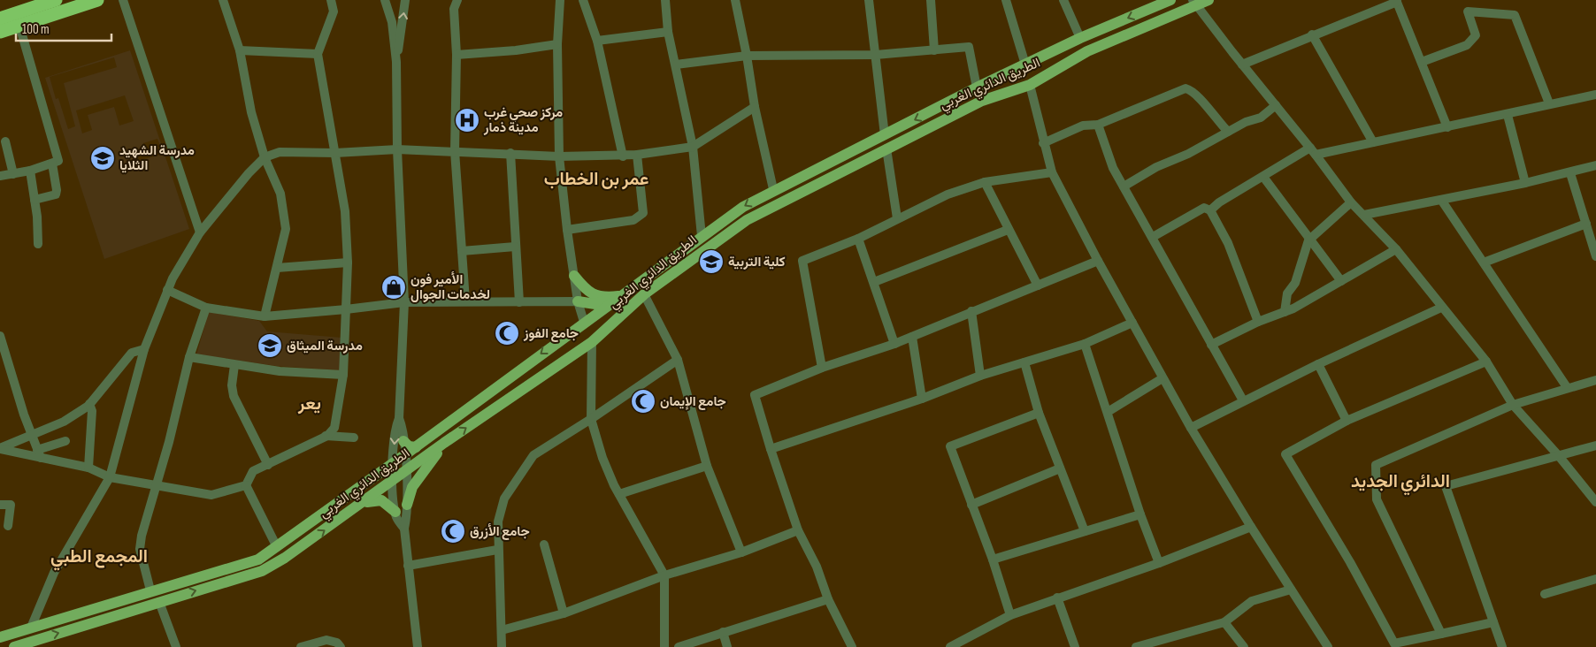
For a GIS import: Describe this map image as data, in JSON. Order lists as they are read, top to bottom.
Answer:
{
  "streets": {
    "main road": ["الطريق الدائري الغربي"]
  },
  "districts": [
    "عمر بن الخطاب",
    "يعر",
    "الدائري الجديد",
    "المجمع الطبي"
  ],
  "places": {
    "hospital": ["مركز صحي غرب مدينة ذمار"],
    "school or university": ["مدرسة الشهيد الثلايا", "كلية التربية", "مدرسة الميثاق"],
    "shop": ["الأمير فون لخدمات الجوال"],
    "mosque": ["جامع الفوز", "جامع الإيمان", "جامع الأزرق"]
  },
  "scale_bar": "100 m"
}
